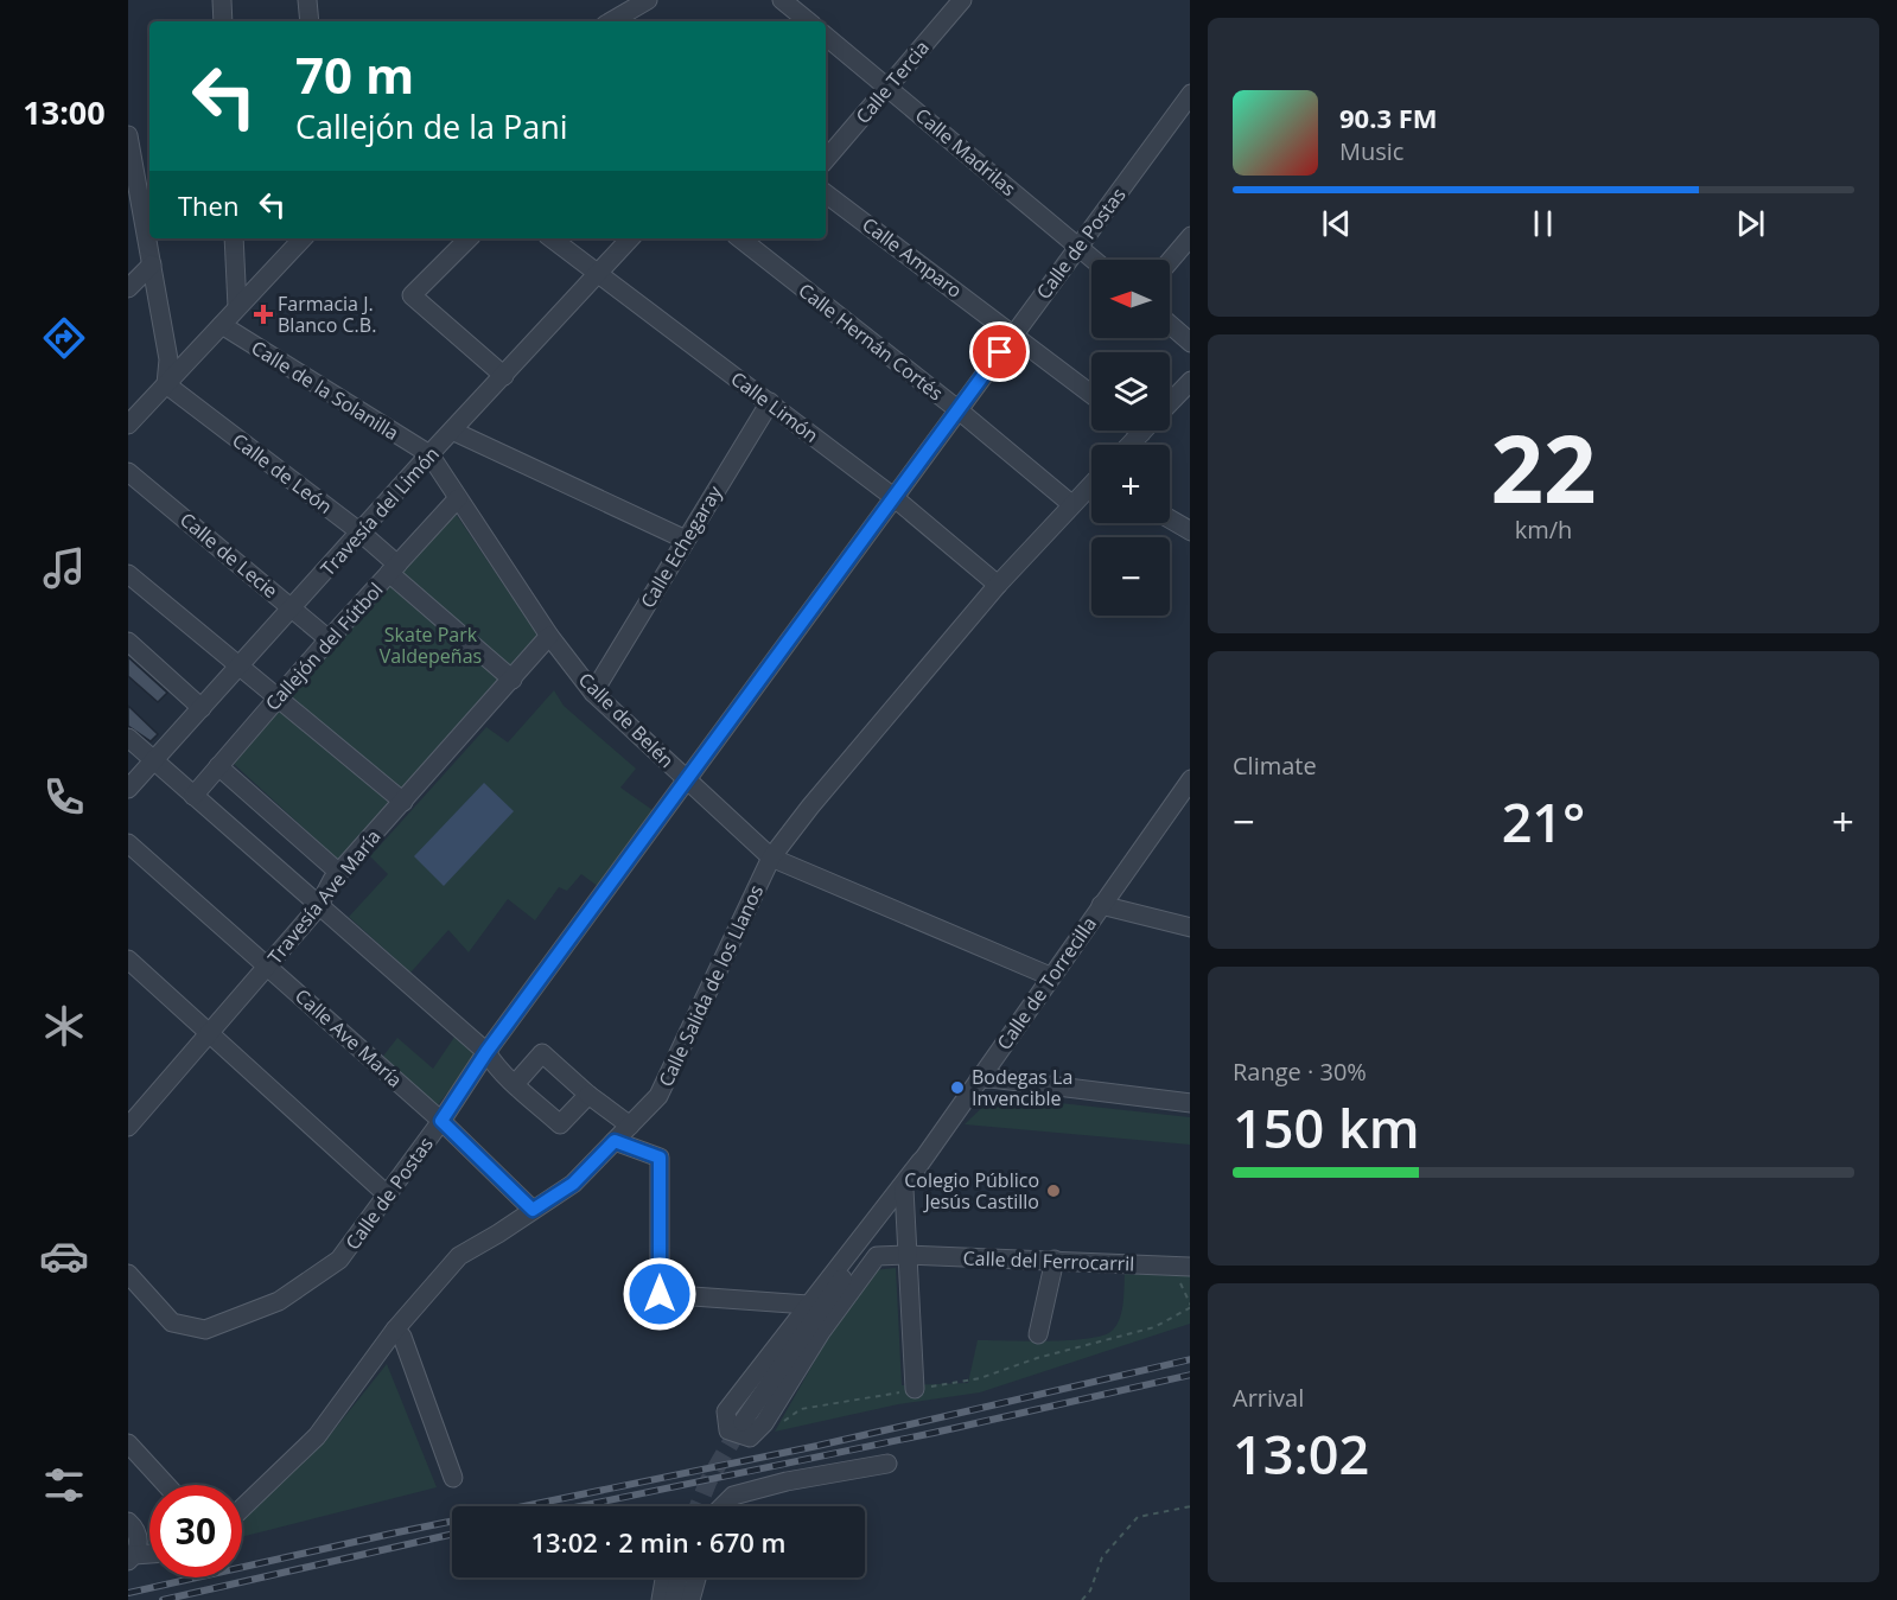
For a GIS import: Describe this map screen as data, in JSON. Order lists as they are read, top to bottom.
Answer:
{
  "streets": {
    "street": [
      "Calle Tercia",
      "Calle Madrilas",
      "Calle de Postas",
      "Calle Amparo",
      "Calle Hernán Cortés",
      "Calle de la Solanilla",
      "Calle Limón",
      "Calle de León",
      "Travesía del Limón",
      "Calle Echegaray",
      "Calle de Lecie",
      "Callejón del Fútbol",
      "Calle de Belén",
      "Travesía Ave María",
      "Calle de Torrecilla",
      "Calle Salida de los Llanos",
      "Calle Ave María",
      "Calle del Ferrocarril"
    ]
  },
  "crossings": [
    ["Calle Tercia", "Calle Madrilas"],
    ["Calle Madrilas", "Calle de Postas"],
    ["Calle de Postas", "Calle Amparo"],
    ["Calle de Postas", "Calle Hernán Cortés"],
    ["Calle de Postas", "Calle Limón"],
    ["Calle de Postas", "Calle de Belén"],
    ["Calle de Postas", "Calle Ave María"],
    ["Calle Hernán Cortés", "Calle Salida de los Llanos"],
    ["Calle de la Solanilla", "Travesía del Limón"],
    ["Calle de la Solanilla", "Calle de Belén"],
    ["Calle Limón", "Travesía del Limón"],
    ["Calle Limón", "Calle Echegaray"],
    ["Calle Limón", "Calle Salida de los Llanos"],
    ["Calle de León", "Travesía del Limón"],
    ["Calle de León", "Callejón del Fútbol"],
    ["Calle de León", "Travesía Ave María"],
    ["Travesía del Limón", "Calle de Lecie"],
    ["Travesía del Limón", "Calle de Belén"],
    ["Calle Echegaray", "Calle de Belén"],
    ["Calle de Lecie", "Callejón del Fútbol"],
    ["Callejón del Fútbol", "Calle de Belén"],
    ["Calle de Belén", "Travesía Ave María"],
    ["Calle de Belén", "Calle de Torrecilla"],
    ["Calle de Belén", "Calle Salida de los Llanos"],
    ["Travesía Ave María", "Calle Ave María"],
    ["Calle Salida de los Llanos", "Calle Ave María"]
  ],
  "parks": ["Skate Park Valdepeñas"],
  "places": {
    "health": ["Farmacia J. Blanco C.B."],
    "other": ["Bodegas La Invencible", "Colegio Público Jesús Castillo"]
  },
  "north": "left",
  "page": {
    "tabs": "13:00",
    "turn": ["70 m", "Callejón de la Pani"],
    "song": ["90.3 FM", "Music"],
    "then": "Then",
    "map_buttons": ["+", "−"],
    "tile": [
      ["22", "km/h"],
      "Climate",
      ["Range · 30%", "150 km"],
      ["Arrival", "13:02"]
    ],
    "heat": ["−", "21°", "+"],
    "limit": "30",
    "trip": "13:02 · 2 min · 670 m"
  }
}
